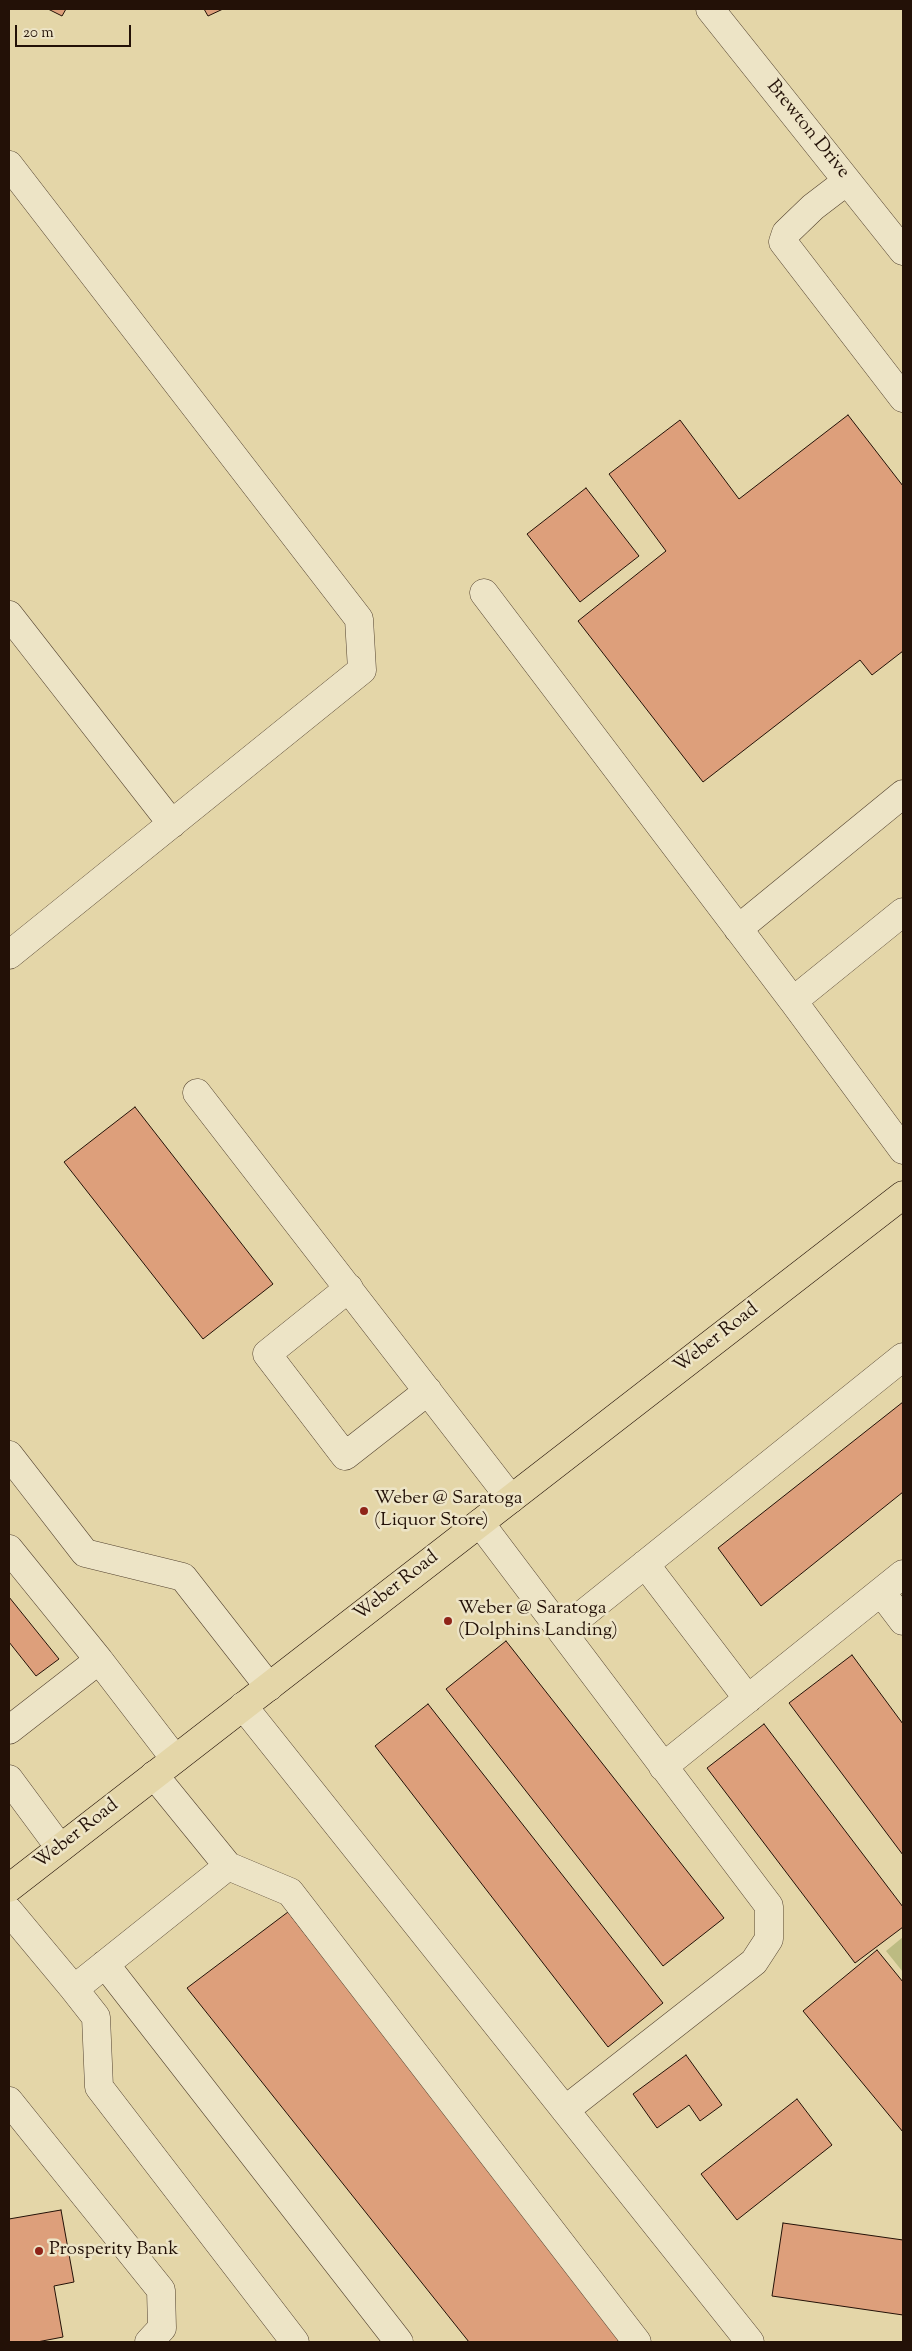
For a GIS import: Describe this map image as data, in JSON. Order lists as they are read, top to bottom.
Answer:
{
  "streets": {
    "main road": ["Weber Road"],
    "street": ["Brewton Drive"]
  },
  "places": ["Weber @ Saratoga (Liquor Store)", "Weber @ Saratoga (Dolphins Landing)", "Prosperity Bank"],
  "scale_bar": "20 m"
}
